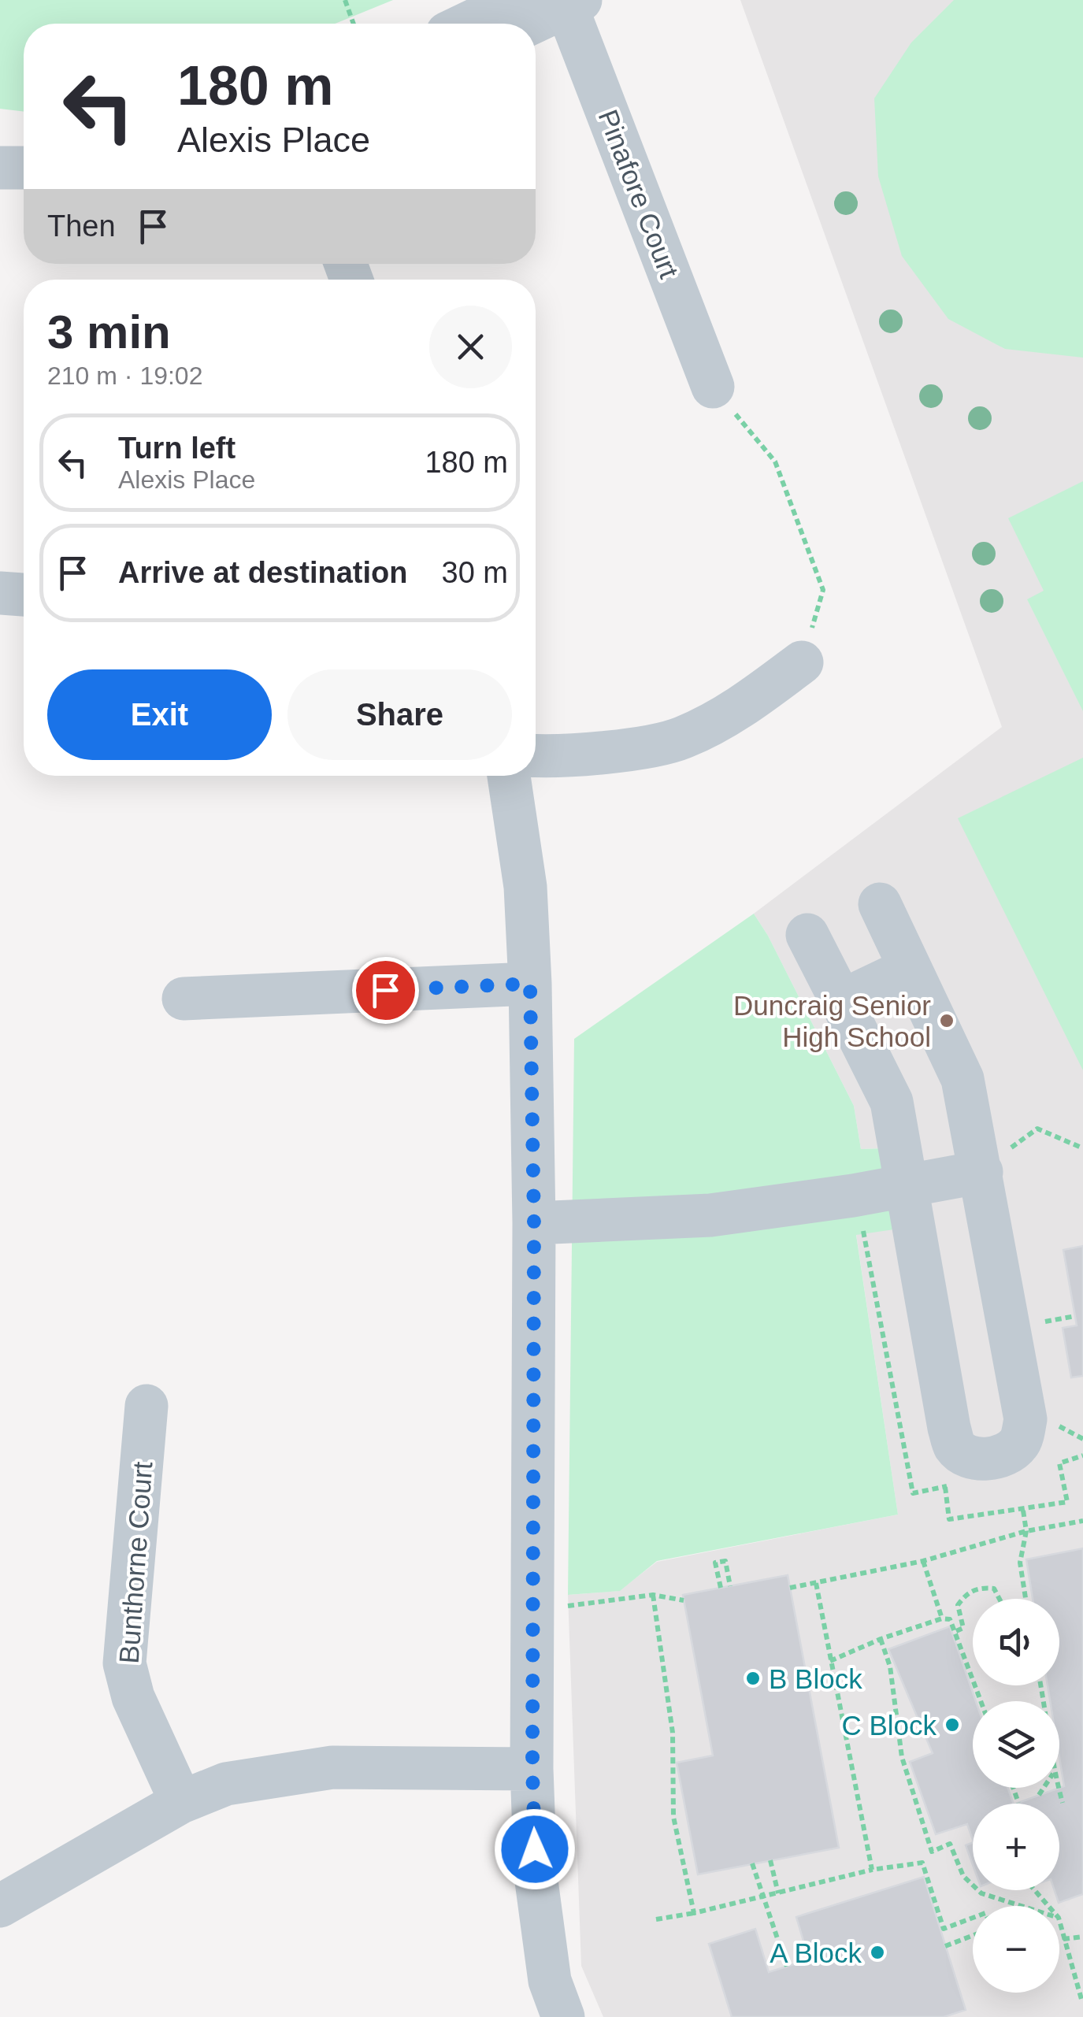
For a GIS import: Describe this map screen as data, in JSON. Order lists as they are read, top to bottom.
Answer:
{
  "streets": {
    "street": ["Pinafore Court", "Bunthorne Court"]
  },
  "places": [
    "Duncraig Senior High School",
    "B Block",
    "C Block",
    "A Block"
  ],
  "page": {
    "turn": ["180 m", "Alexis Place"],
    "then": "Then",
    "heading": ["3 min", "210 m · 19:02"],
    "list": [
      {
        "name": "Turn left",
        "note": "Alexis Place",
        "value": "180 m"
      },
      {
        "name": "Arrive at destination",
        "value": "30 m"
      }
    ],
    "buttons": ["Exit", "Share"],
    "map_buttons": ["+", "−"]
  }
}
